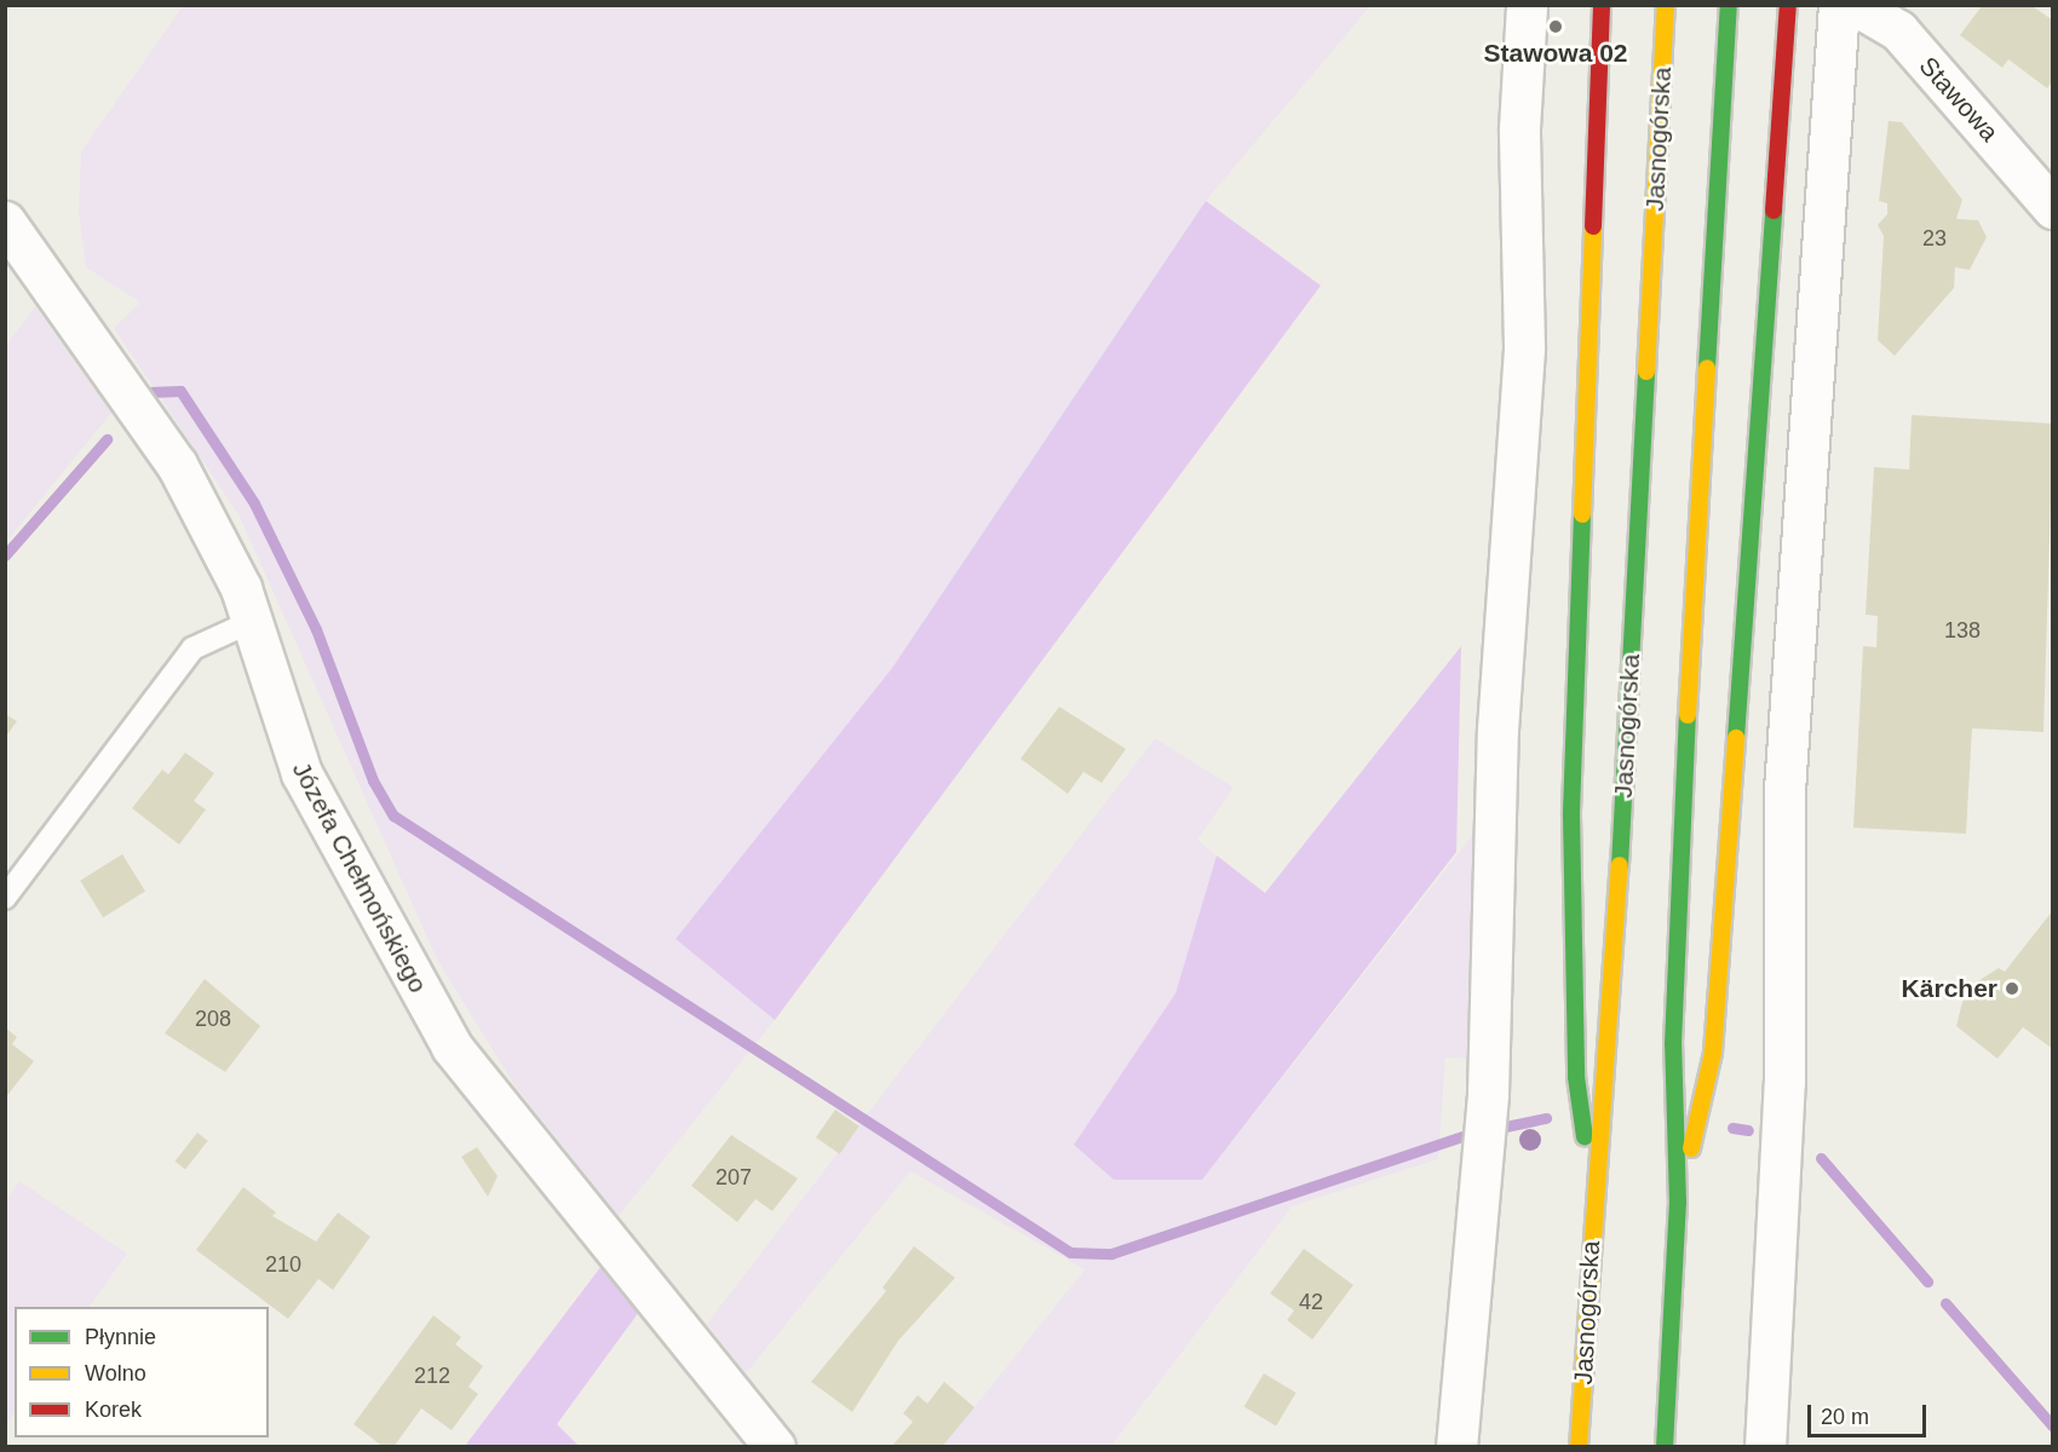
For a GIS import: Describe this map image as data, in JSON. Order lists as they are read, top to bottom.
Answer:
{
  "streets": {
    "main road": ["Jasnogórska"],
    "street": ["Stawowa", "Józefa Chełmońskiego"]
  },
  "places": ["Stawowa 02", "Kärcher"],
  "house_numbers": [
    "23",
    "138",
    "208",
    "207",
    "210",
    "42",
    "212"
  ],
  "legend": ["Płynnie", "Wolno", "Korek"],
  "scale_bar": "20 m"
}
